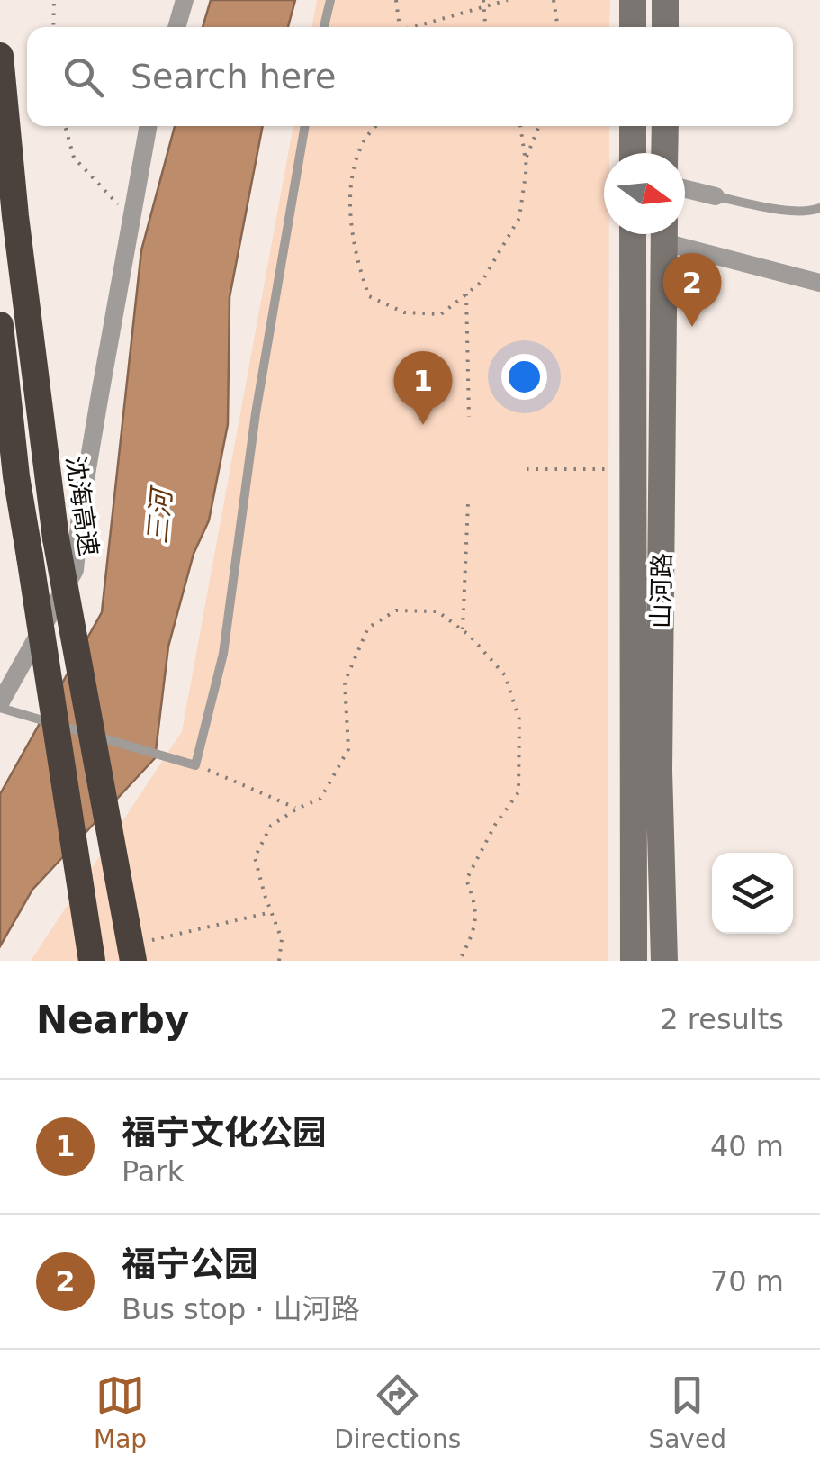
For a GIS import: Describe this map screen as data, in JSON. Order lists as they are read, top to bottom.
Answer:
{
  "streets": {
    "highway": ["沈海高速"],
    "main road": ["山河路"]
  },
  "water": ["三河"],
  "north": "right",
  "page": {
    "search": "Search here",
    "pins": ["2", "1"],
    "heading": ["Nearby", "2 results"],
    "list": [
      {
        "mark": "1",
        "name": "福宁文化公园",
        "note": "Park",
        "value": "40 m"
      },
      {
        "mark": "2",
        "name": "福宁公园",
        "note": "Bus stop · 山河路",
        "value": "70 m"
      }
    ],
    "nav": ["Map", "Directions", "Saved"]
  }
}
